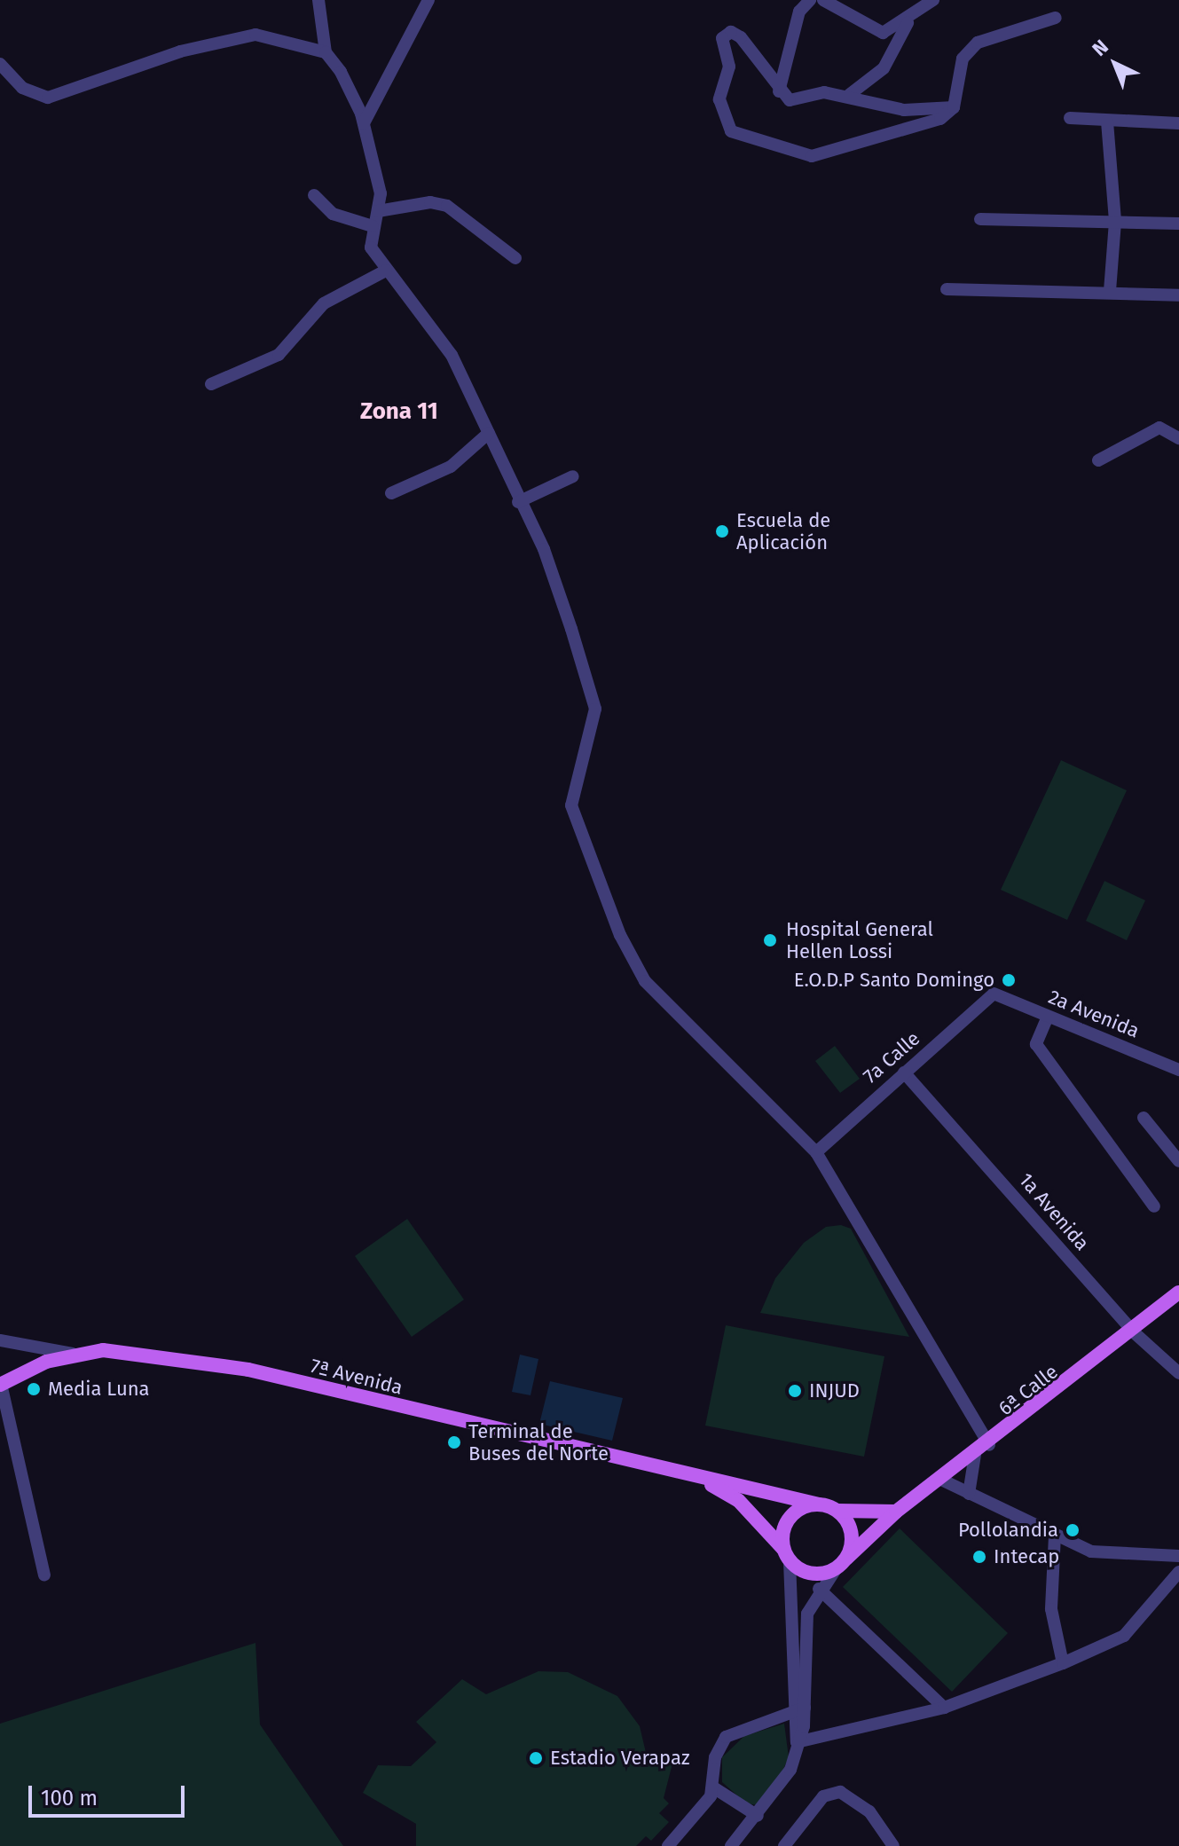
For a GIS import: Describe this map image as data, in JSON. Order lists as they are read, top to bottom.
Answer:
{
  "streets": {
    "main road": ["7ª Avenida", "6ª Calle"],
    "street": ["2a Avenida", "7a Calle", "1a Avenida"]
  },
  "crossings": [
    ["2a Avenida", "7a Calle"],
    ["7a Calle", "1a Avenida"],
    ["1a Avenida", "6ª Calle"],
    ["7ª Avenida", "6ª Calle"]
  ],
  "districts": ["Zona 11"],
  "places": [
    "Escuela de Aplicación",
    "Hospital General Hellen Lossi",
    "E.O.D.P Santo Domingo",
    "Media Luna",
    "INJUD",
    "Terminal de Buses del Norte",
    "Pollolandia",
    "Intecap",
    "Estadio Verapaz"
  ],
  "scale_bar": "100 m",
  "north": "top left"
}
